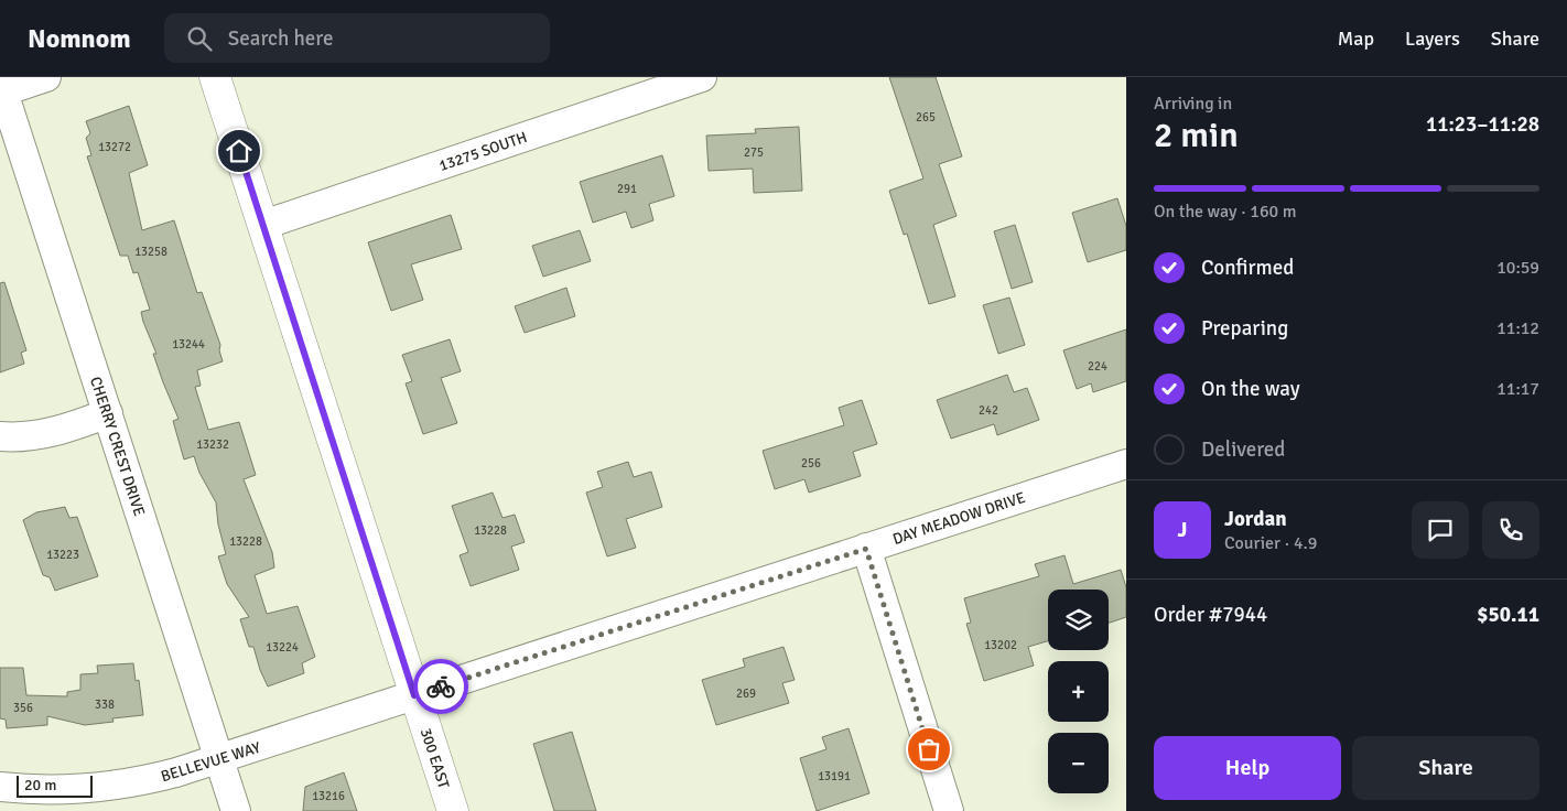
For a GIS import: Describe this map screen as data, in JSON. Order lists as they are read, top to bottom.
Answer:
{
  "streets": {
    "main road": ["300 EAST"],
    "street": [
      "13275 SOUTH",
      "CHERRY CREST DRIVE",
      "DAY MEADOW DRIVE",
      "BELLEVUE WAY"
    ]
  },
  "crossings": [
    ["13275 SOUTH", "300 EAST"],
    ["CHERRY CREST DRIVE", "BELLEVUE WAY"],
    ["DAY MEADOW DRIVE", "300 EAST"],
    ["DAY MEADOW DRIVE", "BELLEVUE WAY"],
    ["300 EAST", "BELLEVUE WAY"]
  ],
  "house_numbers": [
    "265",
    "13272",
    "275",
    "291",
    "13258",
    "13244",
    "224",
    "242",
    "13232",
    "256",
    "13228",
    "13228",
    "13223",
    "13202",
    "13224",
    "269",
    "338",
    "356",
    "13191",
    "13216"
  ],
  "scale_bar": "20 m",
  "page": {
    "header": "Nomnom",
    "search": "Search here",
    "nav": ["Map", "Layers", "Share"],
    "heading": ["2 min", "Arriving in", "11:23–11:28"],
    "panel": [
      "Jordan",
      "Courier · 4.9",
      "Order #7944",
      "$50.11"
    ],
    "bar": "On the way · 160 m",
    "list": [
      ["Confirmed", "10:59"],
      ["Preparing", "11:12"],
      ["On the way", "11:17"],
      "Delivered"
    ],
    "round": "J",
    "map_buttons": ["+", "−"],
    "buttons": ["Help", "Share"],
    "scale": "20 m"
  }
}
